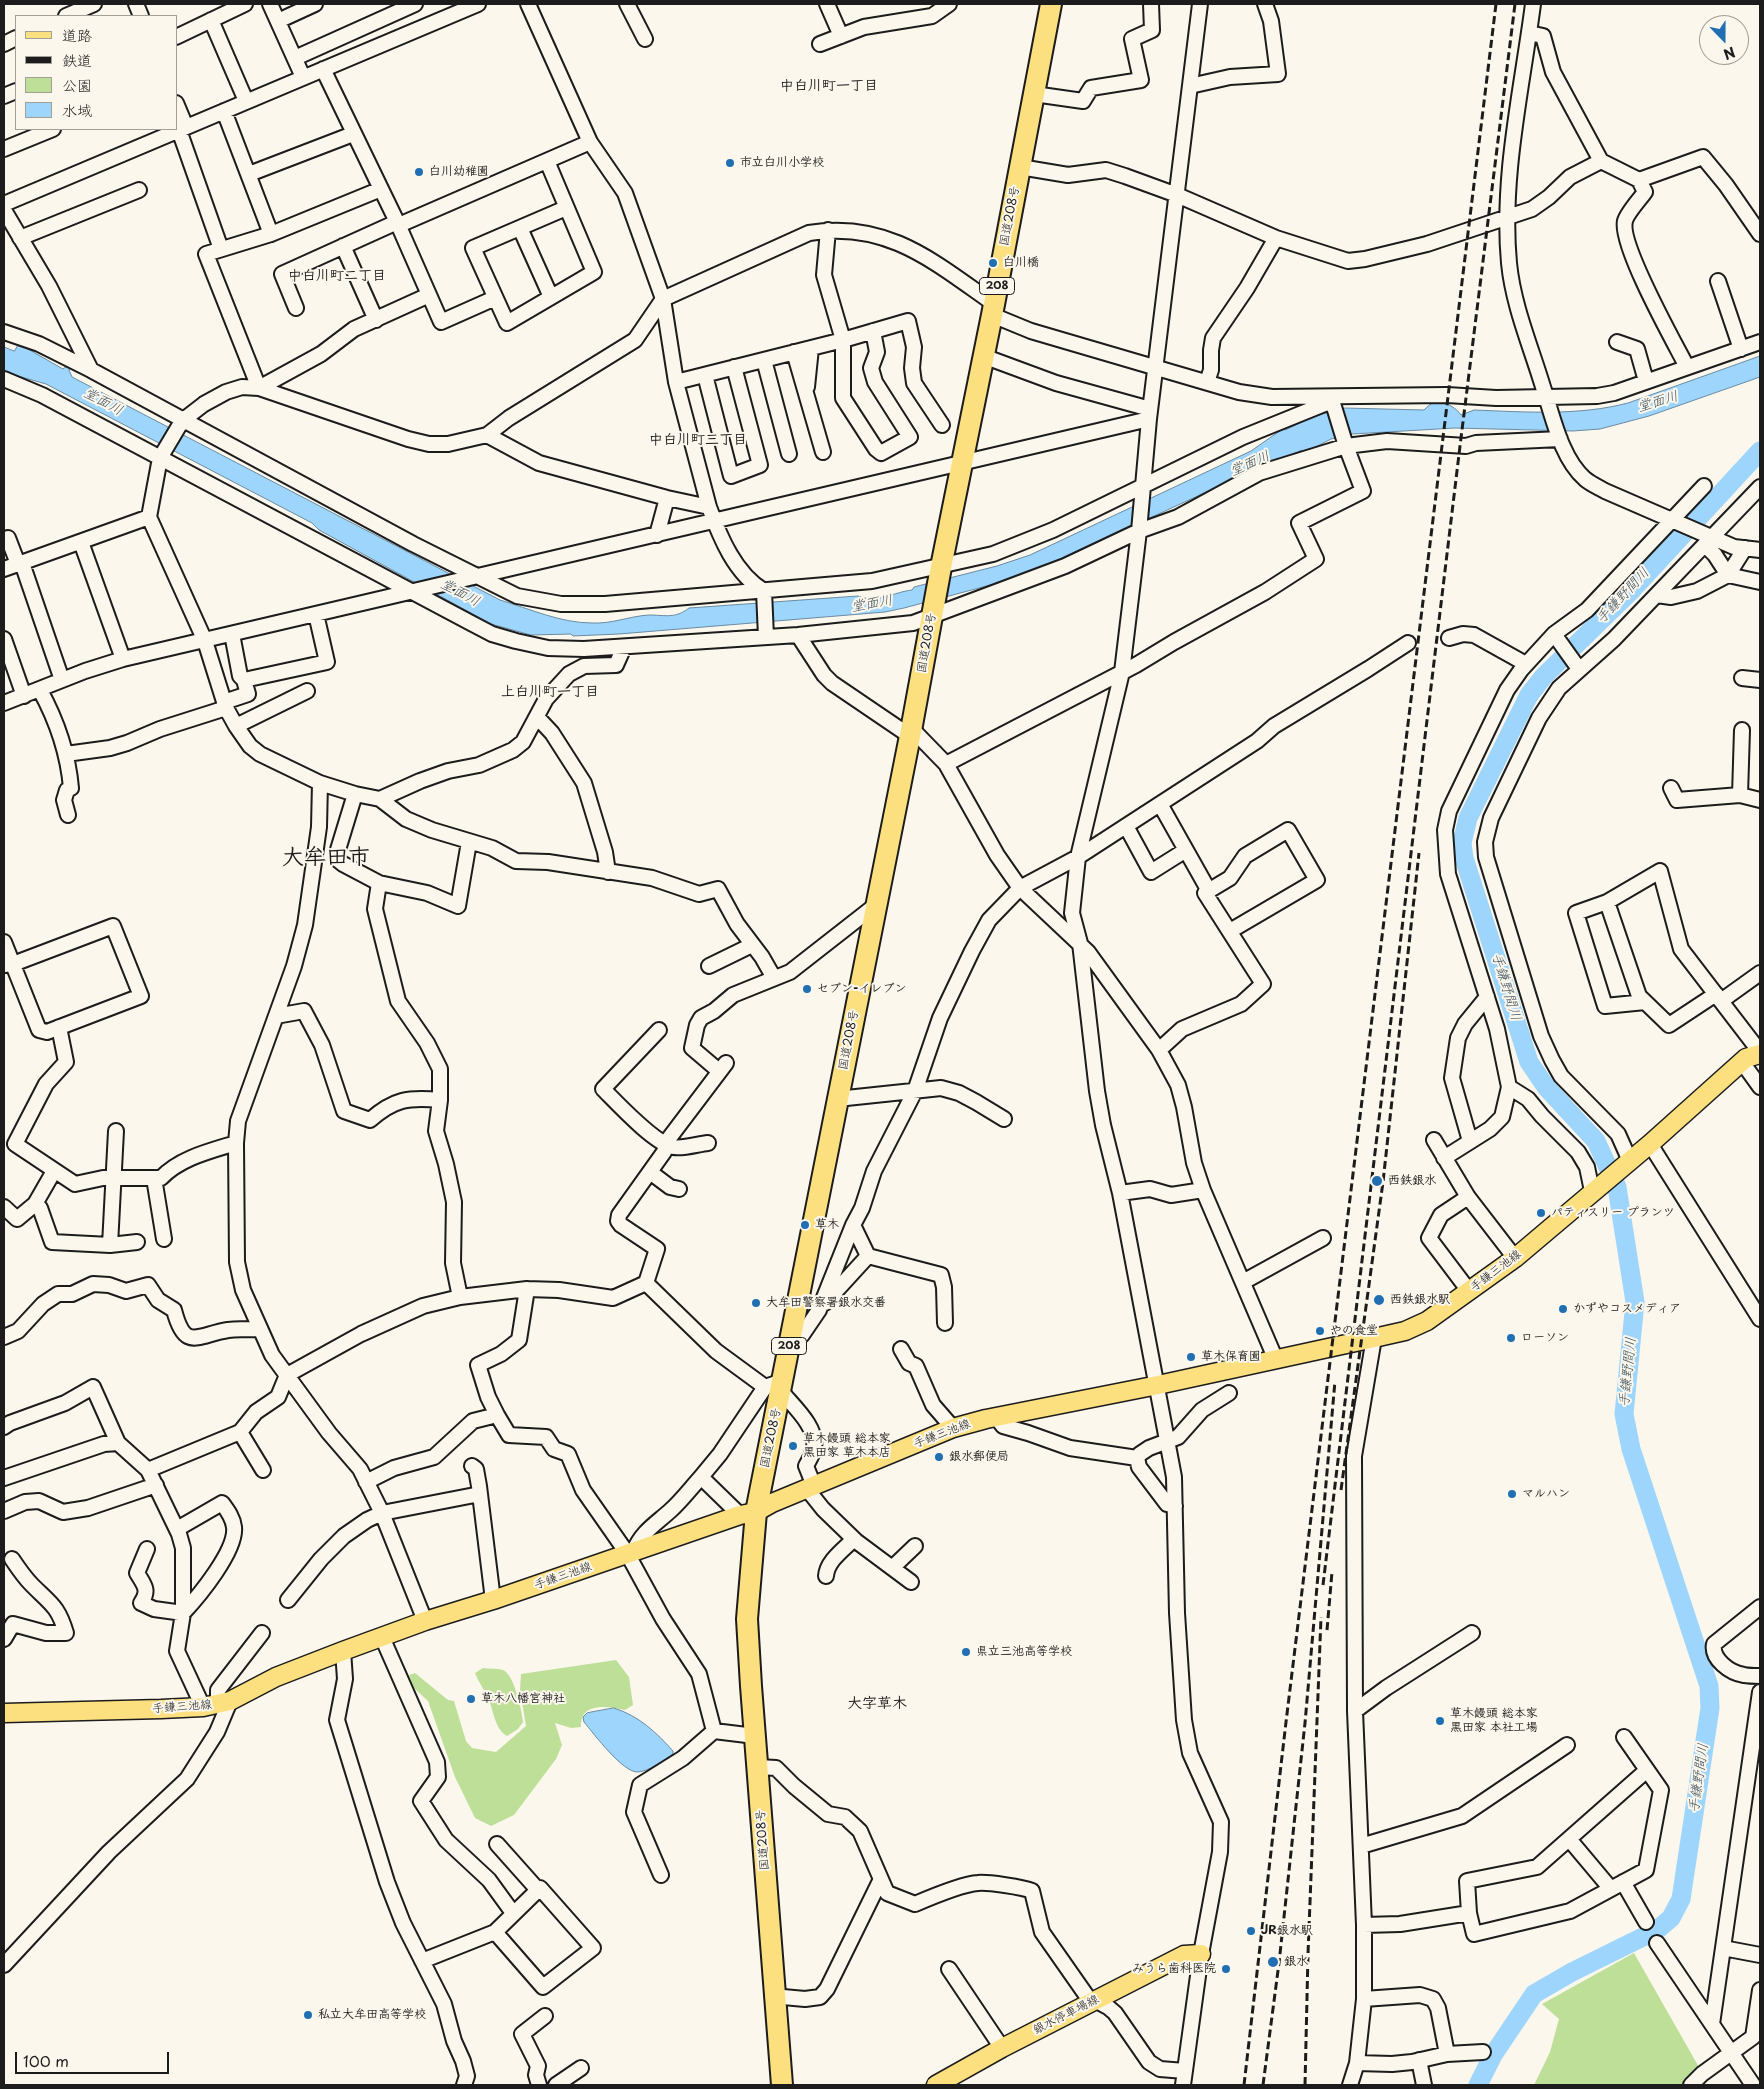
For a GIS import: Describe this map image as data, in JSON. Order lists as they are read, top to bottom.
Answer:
{
  "streets": {
    "highway": ["国道208号", "208"],
    "main road": ["手鎌三池線", "銀水停車場線"]
  },
  "crossings": [
    ["国道208号", "手鎌三池線"]
  ],
  "districts": [
    "中白川町一丁目",
    "中白川町二丁目",
    "中白川町三丁目",
    "上白川町一丁目",
    "大牟田市",
    "大字草木"
  ],
  "water": ["堂面川", "手鎌野間川"],
  "places": [
    "市立白川小学校",
    "白川幼稚園",
    "白川橋",
    "セブン-イレブン",
    "西鉄銀水",
    "パティスリー プランツ",
    "草木",
    "西鉄銀水駅",
    "大牟田警察署銀水交番",
    "かずやコスメディア",
    "やの食堂",
    "ローソン",
    "草木保育園",
    "草木饅頭 総本家 黒田家 草木本店",
    "銀水郵便局",
    "マルハン",
    "県立三池高等学校",
    "草木八幡宮神社",
    "草木饅頭 総本家 黒田家 本社工場",
    "JR銀水駅",
    "銀水",
    "みうら歯科医院",
    "私立大牟田高等学校"
  ],
  "legend": [
    "道路",
    "鉄道",
    "公園",
    "水域"
  ],
  "scale_bar": "100 m",
  "north": "bottom"
}
